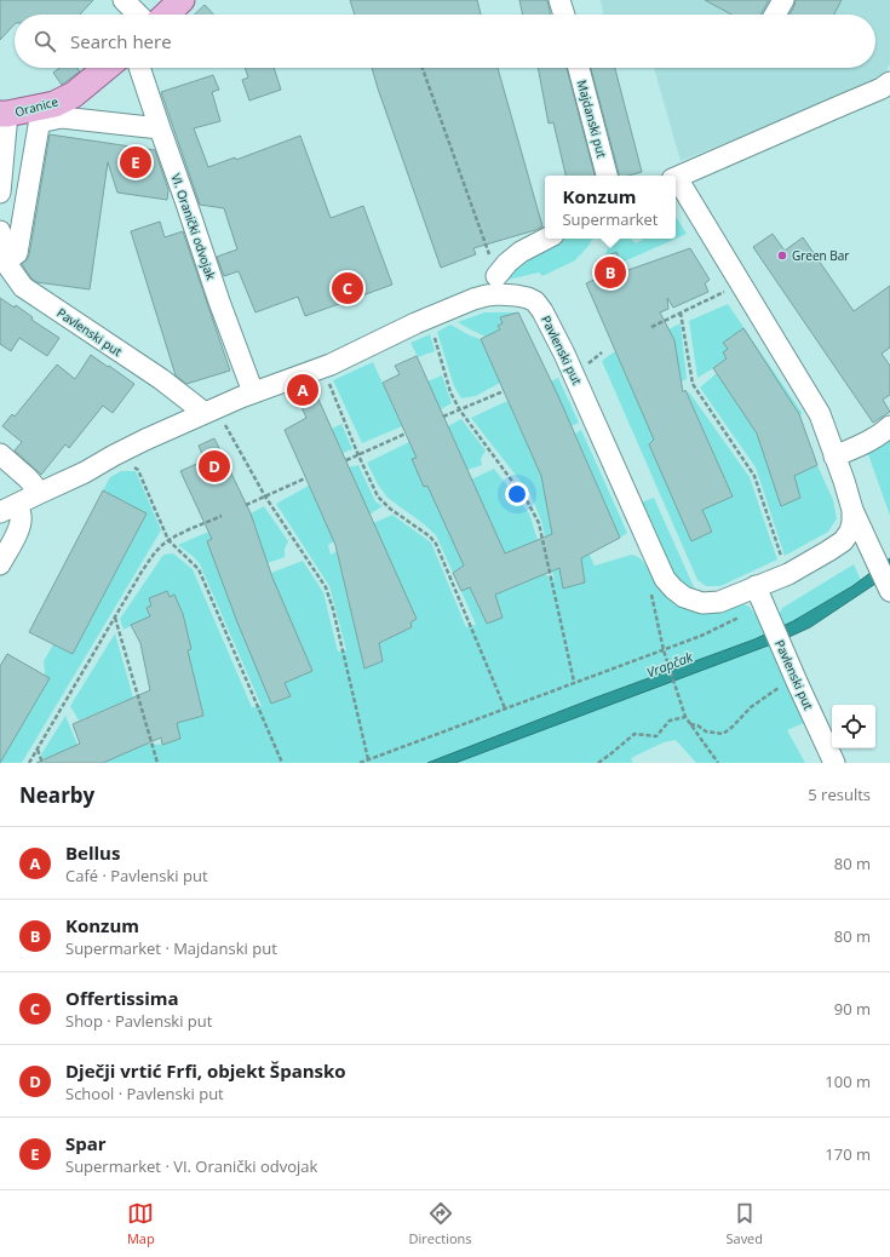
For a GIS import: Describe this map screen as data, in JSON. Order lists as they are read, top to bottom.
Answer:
{
  "streets": {
    "main road": ["Oranice"],
    "street": ["Majdanski put", "VI. Oranički odvojak", "Pavlenski put"]
  },
  "crossings": [
    ["VI. Oranički odvojak", "Pavlenski put"]
  ],
  "water": ["Vrapčak"],
  "places": ["Green Bar"],
  "page": {
    "search": "Search here",
    "pins": [
      "E",
      "B",
      "C",
      "A",
      "D"
    ],
    "popup": ["Konzum", "Supermarket"],
    "heading": ["Nearby", "5 results"],
    "list": [
      {
        "mark": "A",
        "name": "Bellus",
        "note": "Café · Pavlenski put",
        "value": "80 m"
      },
      {
        "mark": "B",
        "name": "Konzum",
        "note": "Supermarket · Majdanski put",
        "value": "80 m"
      },
      {
        "mark": "C",
        "name": "Offertissima",
        "note": "Shop · Pavlenski put",
        "value": "90 m"
      },
      {
        "mark": "D",
        "name": "Dječji vrtić Frfi, objekt Špansko",
        "note": "School · Pavlenski put",
        "value": "100 m"
      },
      {
        "mark": "E",
        "name": "Spar",
        "note": "Supermarket · VI. Oranički odvojak",
        "value": "170 m"
      }
    ],
    "nav": ["Map", "Directions", "Saved"]
  }
}
